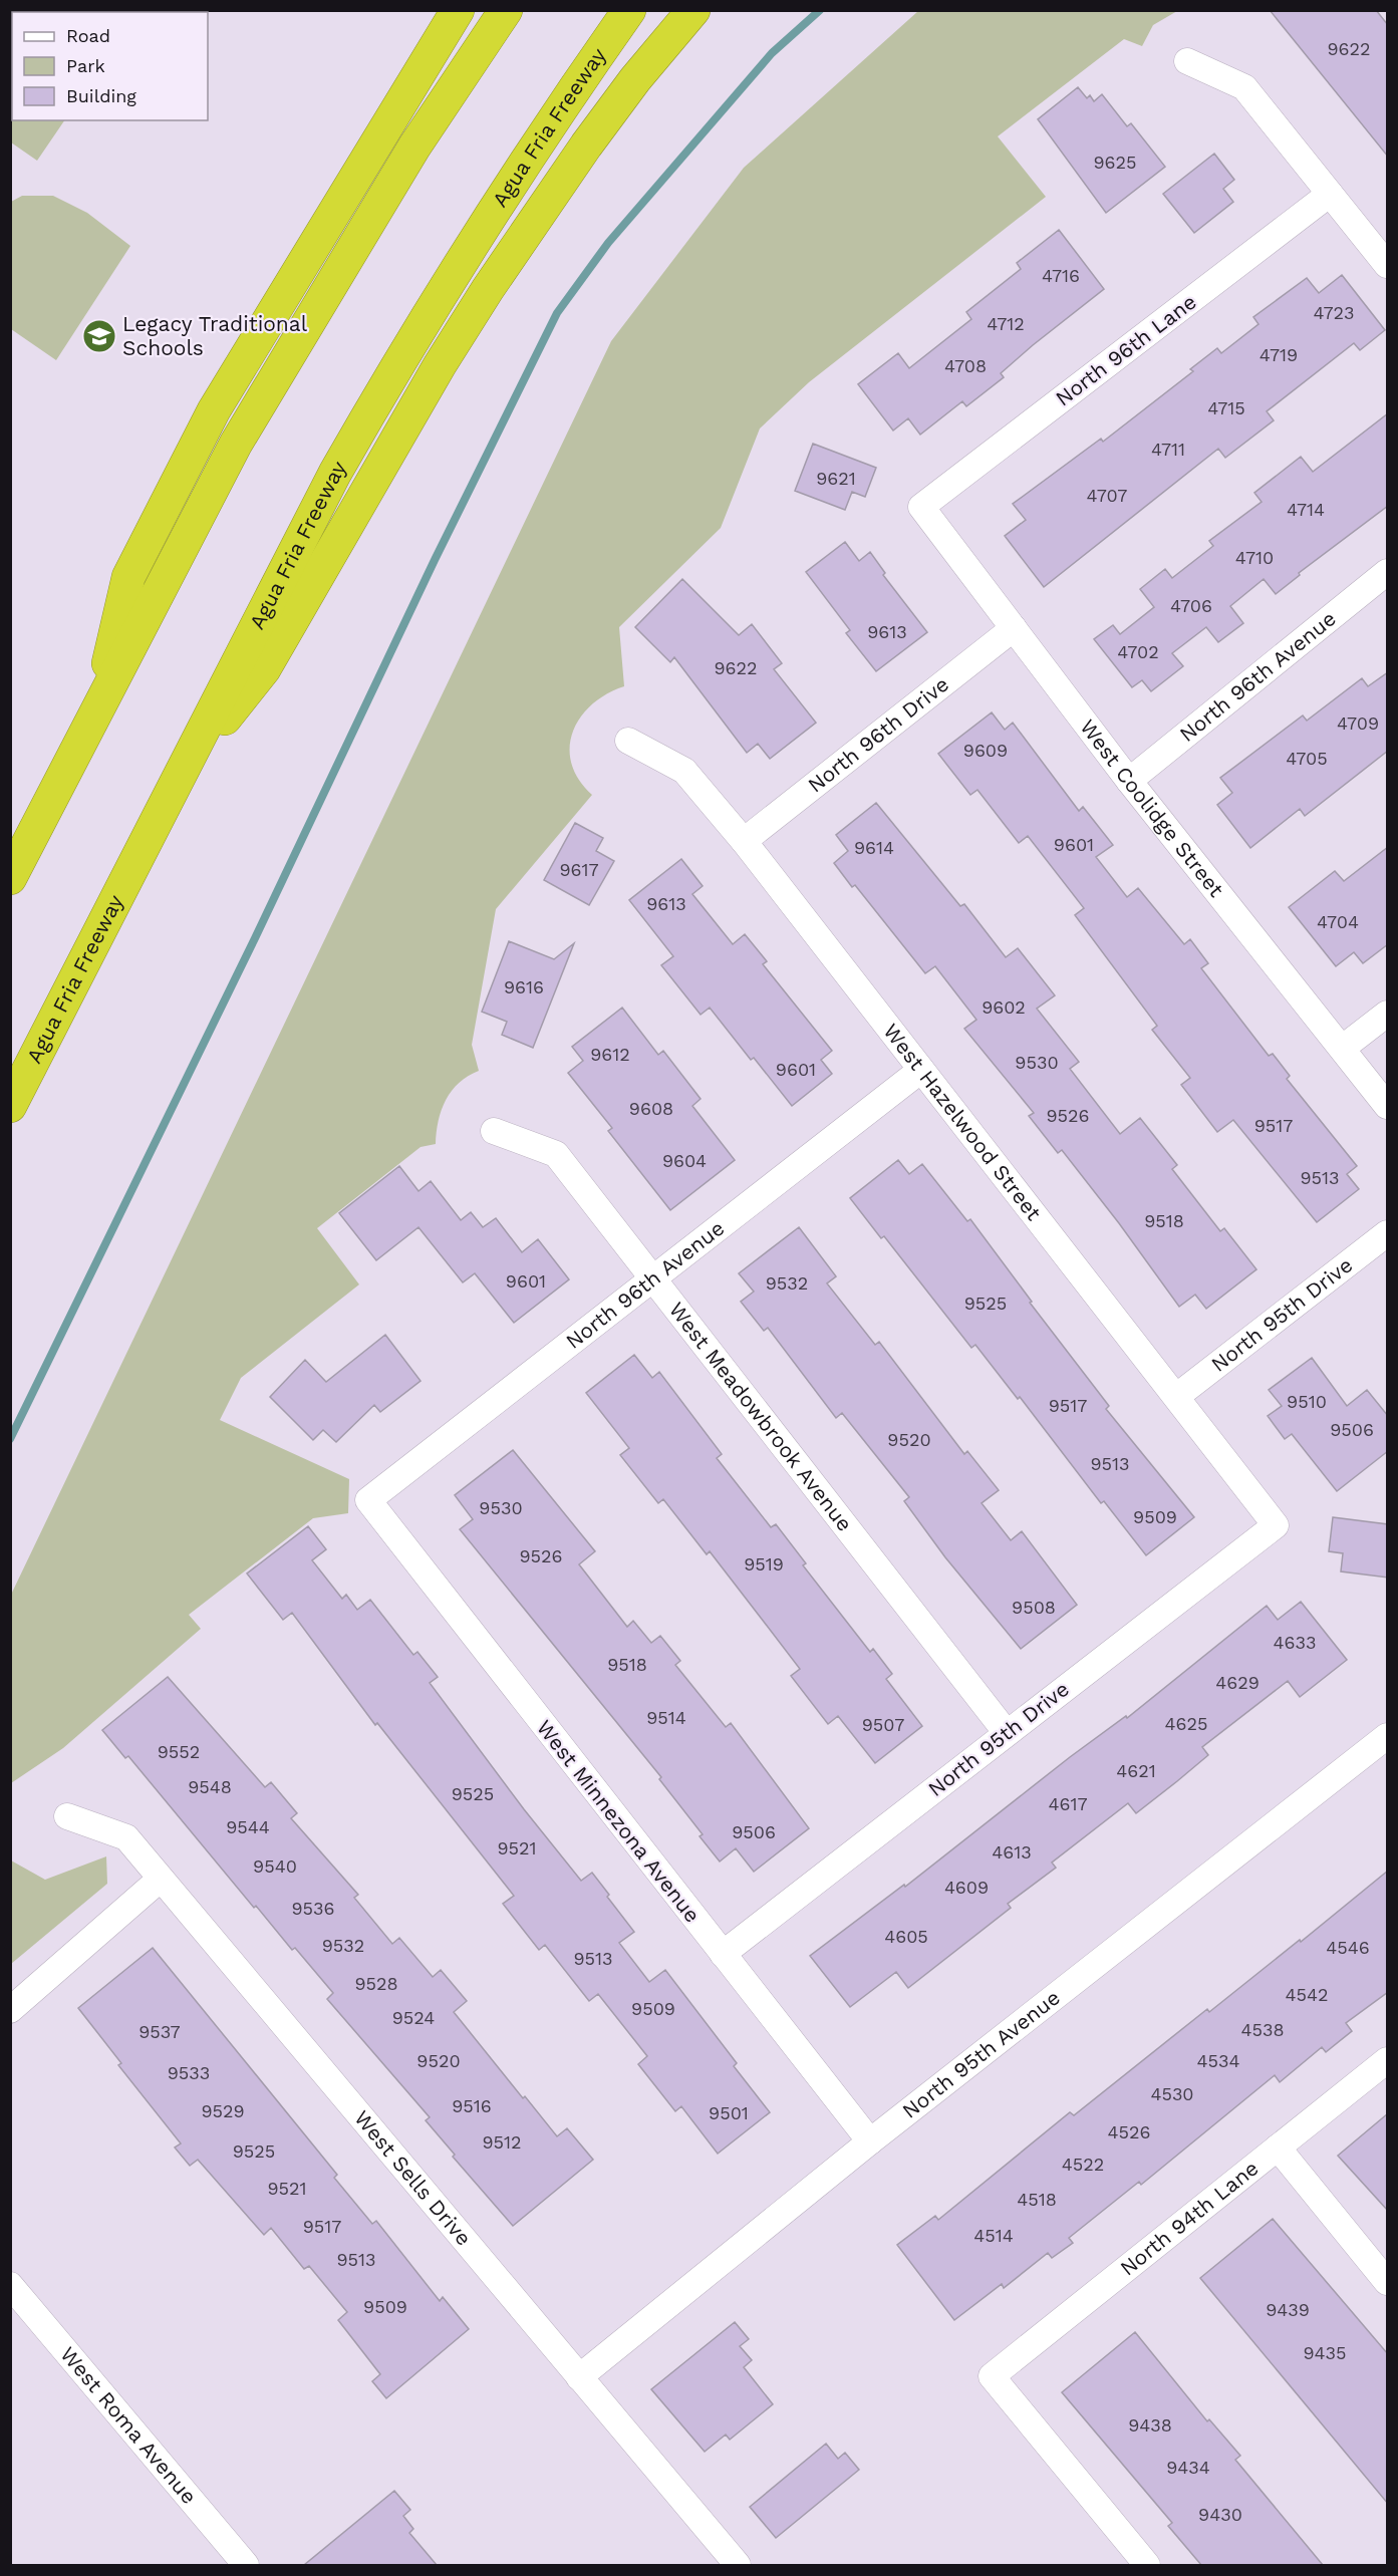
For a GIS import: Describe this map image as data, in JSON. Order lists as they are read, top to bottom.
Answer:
{
  "streets": {
    "highway": ["Agua Fria Freeway"],
    "street": [
      "North 96th Lane",
      "North 96th Avenue",
      "North 96th Drive",
      "West Coolidge Street",
      "West Hazelwood Street",
      "North 95th Drive",
      "West Meadowbrook Avenue",
      "West Minnezona Avenue",
      "North 95th Avenue",
      "West Sells Drive",
      "North 94th Lane",
      "West Roma Avenue"
    ]
  },
  "crossings": [
    ["North 96th Lane", "West Coolidge Street"],
    ["North 96th Avenue", "West Coolidge Street"],
    ["North 96th Avenue", "West Hazelwood Street"],
    ["North 96th Avenue", "West Meadowbrook Avenue"],
    ["North 96th Avenue", "West Minnezona Avenue"],
    ["North 96th Drive", "West Coolidge Street"],
    ["North 96th Drive", "West Hazelwood Street"],
    ["West Hazelwood Street", "North 95th Drive"],
    ["North 95th Drive", "West Meadowbrook Avenue"],
    ["North 95th Drive", "West Minnezona Avenue"],
    ["West Minnezona Avenue", "North 95th Avenue"],
    ["North 95th Avenue", "West Sells Drive"]
  ],
  "places": {
    "school or university": ["Legacy Traditional Schools"]
  },
  "house_numbers": [
    "9622",
    "9625",
    "4716",
    "4723",
    "4712",
    "4719",
    "4708",
    "4715",
    "4711",
    "9621",
    "4707",
    "4714",
    "4710",
    "4706",
    "9613",
    "4702",
    "9622",
    "4709",
    "9609",
    "4705",
    "9601",
    "9614",
    "9617",
    "9613",
    "4704",
    "9616",
    "9602",
    "9612",
    "9530",
    "9601",
    "9608",
    "9526",
    "9517",
    "9604",
    "9513",
    "9518",
    "9601",
    "9532",
    "9525",
    "9510",
    "9517",
    "9506",
    "9520",
    "9513",
    "9530",
    "9509",
    "9526",
    "9519",
    "9508",
    "4633",
    "9518",
    "4629",
    "9514",
    "4625",
    "9507",
    "9552",
    "4621",
    "9548",
    "9525",
    "4617",
    "9544",
    "9506",
    "9521",
    "4613",
    "9540",
    "4609",
    "9536",
    "4605",
    "9532",
    "4546",
    "9513",
    "9528",
    "4542",
    "9509",
    "9524",
    "4538",
    "9537",
    "9520",
    "4534",
    "9533",
    "4530",
    "9516",
    "9529",
    "9501",
    "4526",
    "9512",
    "9525",
    "4522",
    "9521",
    "4518",
    "9517",
    "4514",
    "9513",
    "9509",
    "9439",
    "9435",
    "9438",
    "9434",
    "9430"
  ],
  "legend": ["Road", "Park", "Building"]
}
